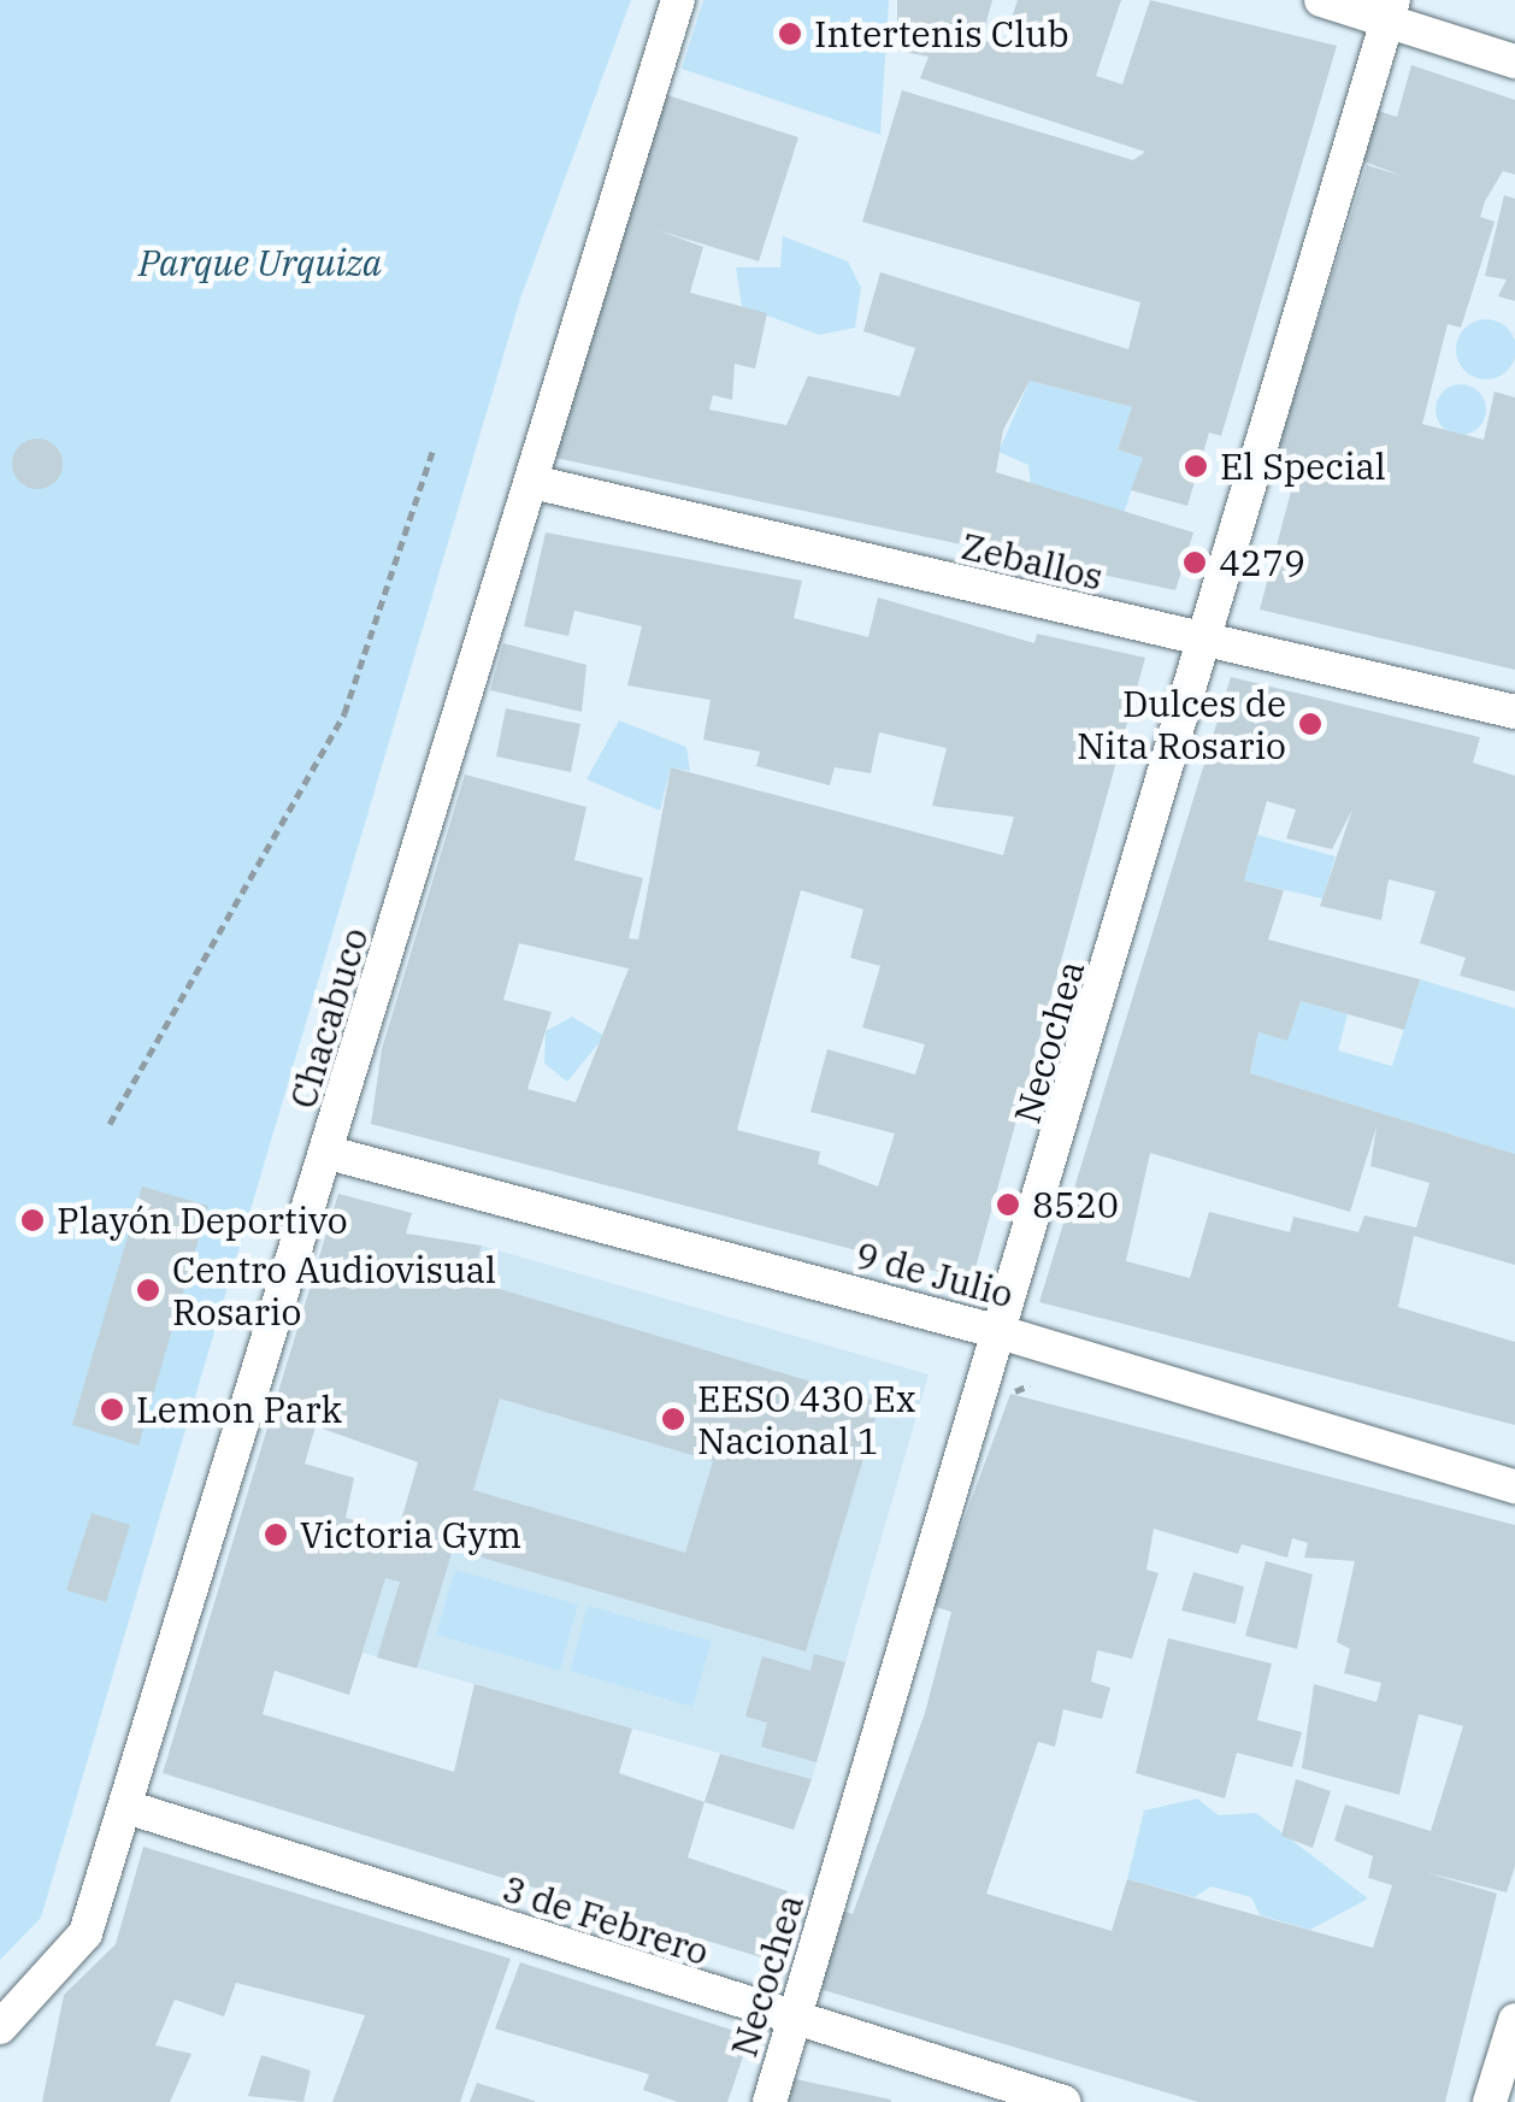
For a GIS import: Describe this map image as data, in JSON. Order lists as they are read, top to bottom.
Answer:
{
  "streets": {
    "street": [
      "Zeballos",
      "Chacabuco",
      "Necochea",
      "9 de Julio",
      "3 de Febrero"
    ]
  },
  "crossings": [
    ["Zeballos", "Chacabuco"],
    ["Zeballos", "Necochea"],
    ["Chacabuco", "9 de Julio"],
    ["Chacabuco", "3 de Febrero"],
    ["Necochea", "9 de Julio"],
    ["Necochea", "3 de Febrero"]
  ],
  "parks": ["Parque Urquiza"],
  "places": [
    "Intertenis Club",
    "El Special",
    "4279",
    "Dulces de Nita Rosario",
    "8520",
    "Playón Deportivo",
    "Centro Audiovisual Rosario",
    "Lemon Park",
    "EESO 430 Ex Nacional 1",
    "Victoria Gym"
  ]
}
